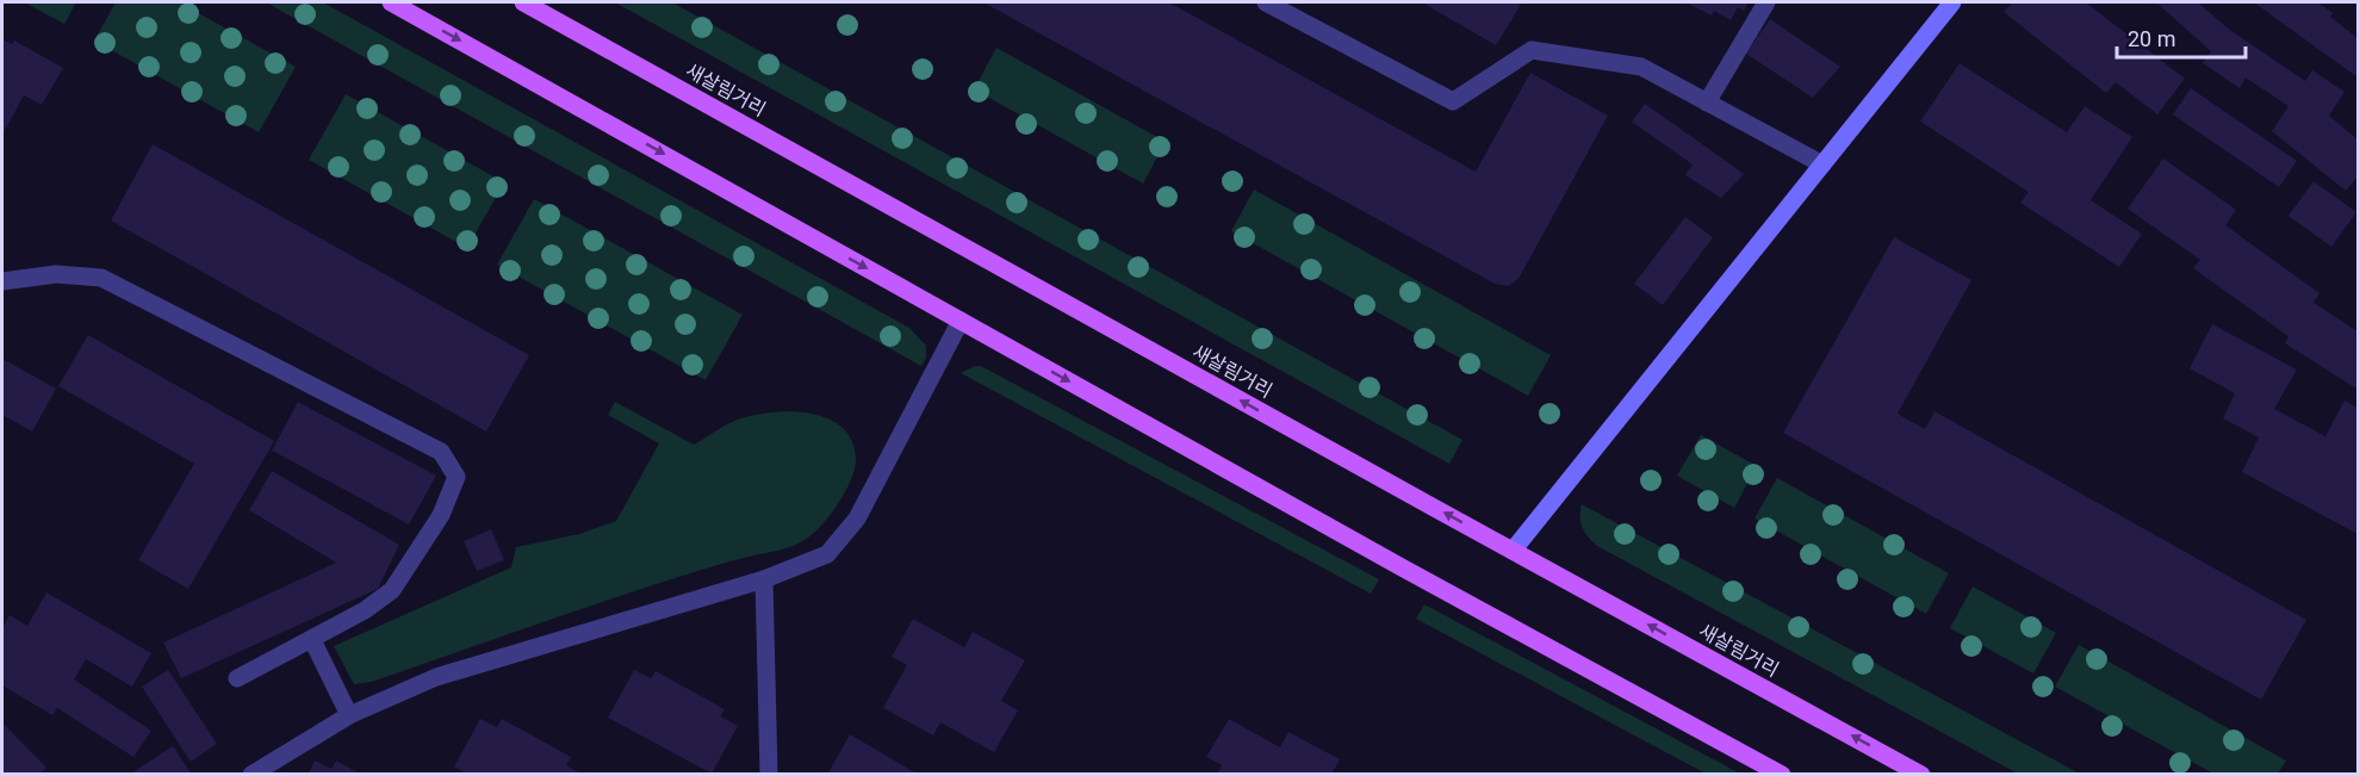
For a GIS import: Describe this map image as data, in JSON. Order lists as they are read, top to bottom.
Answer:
{
  "streets": {
    "main road": ["새살림거리"]
  },
  "scale_bar": "20 m"
}
